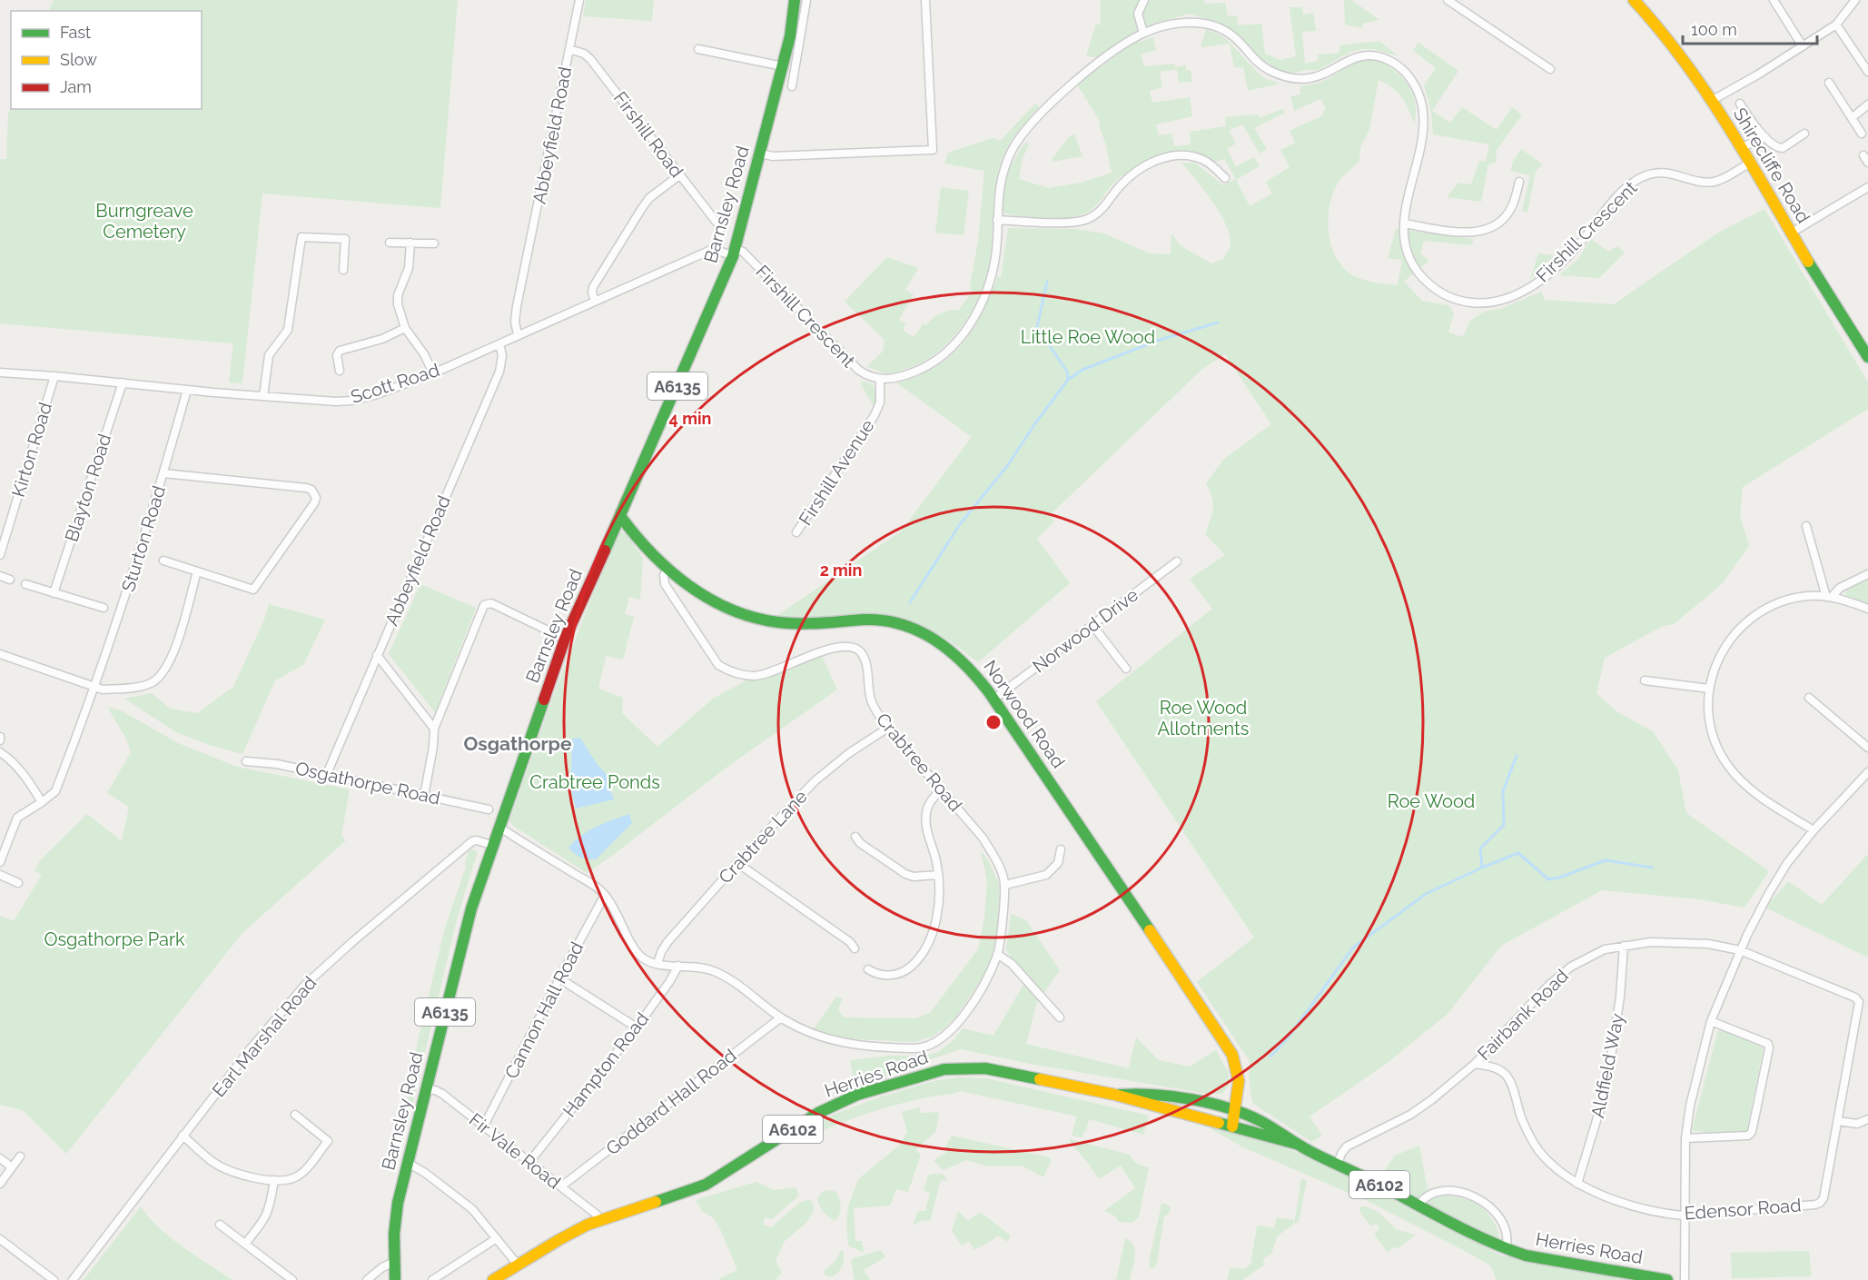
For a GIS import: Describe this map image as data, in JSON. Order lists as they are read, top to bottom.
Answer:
{
  "streets": {
    "main road": [
      "Shirecliffe Road",
      "Barnsley Road",
      "A6135",
      "Norwood Road",
      "Herries Road",
      "A6102"
    ],
    "street": [
      "Firshill Road",
      "Abbeyfield Road",
      "Firshill Crescent",
      "Scott Road",
      "Kirton Road",
      "Firshill Avenue",
      "Blayton Road",
      "Sturton Road",
      "Norwood Drive",
      "Crabtree Road",
      "Osgathorpe Road",
      "Crabtree Lane",
      "Cannon Hall Road",
      "Fairbank Road",
      "Earl Marshal Road",
      "Hampton Road",
      "Aldfield Way",
      "Goddard Hall Road",
      "Fir Vale Road",
      "Edensor Road"
    ]
  },
  "crossings": [
    ["Firshill Road", "Abbeyfield Road"],
    ["Abbeyfield Road", "Scott Road"],
    ["Abbeyfield Road", "Osgathorpe Road"],
    ["Shirecliffe Road", "Firshill Crescent"],
    ["Barnsley Road", "Firshill Crescent"],
    ["Barnsley Road", "Scott Road"],
    ["Barnsley Road", "Norwood Road"],
    ["Barnsley Road", "Earl Marshal Road"],
    ["Barnsley Road", "Fir Vale Road"],
    ["Firshill Crescent", "Scott Road"],
    ["Firshill Crescent", "Firshill Avenue"],
    ["Scott Road", "Kirton Road"],
    ["Scott Road", "Blayton Road"],
    ["Scott Road", "Sturton Road"],
    ["Norwood Drive", "Norwood Road"],
    ["Norwood Road", "Crabtree Road"],
    ["Norwood Road", "Herries Road"],
    ["Crabtree Road", "Crabtree Lane"],
    ["Crabtree Road", "Goddard Hall Road"],
    ["Cannon Hall Road", "Fir Vale Road"],
    ["Fairbank Road", "Aldfield Way"],
    ["Fairbank Road", "Herries Road"],
    ["Fairbank Road", "Edensor Road"],
    ["Hampton Road", "Fir Vale Road"],
    ["Aldfield Way", "Edensor Road"],
    ["Herries Road", "Fir Vale Road"],
    ["Goddard Hall Road", "Fir Vale Road"]
  ],
  "districts": ["Osgathorpe"],
  "parks": [
    "Burngreave Cemetery",
    "Little Roe Wood",
    "Roe Wood Allotments",
    "Crabtree Ponds",
    "Roe Wood",
    "Osgathorpe Park"
  ],
  "legend": ["Fast", "Slow", "Jam"],
  "scale_bar": "100 m",
  "rings": ["4 min", "2 min"]
}
